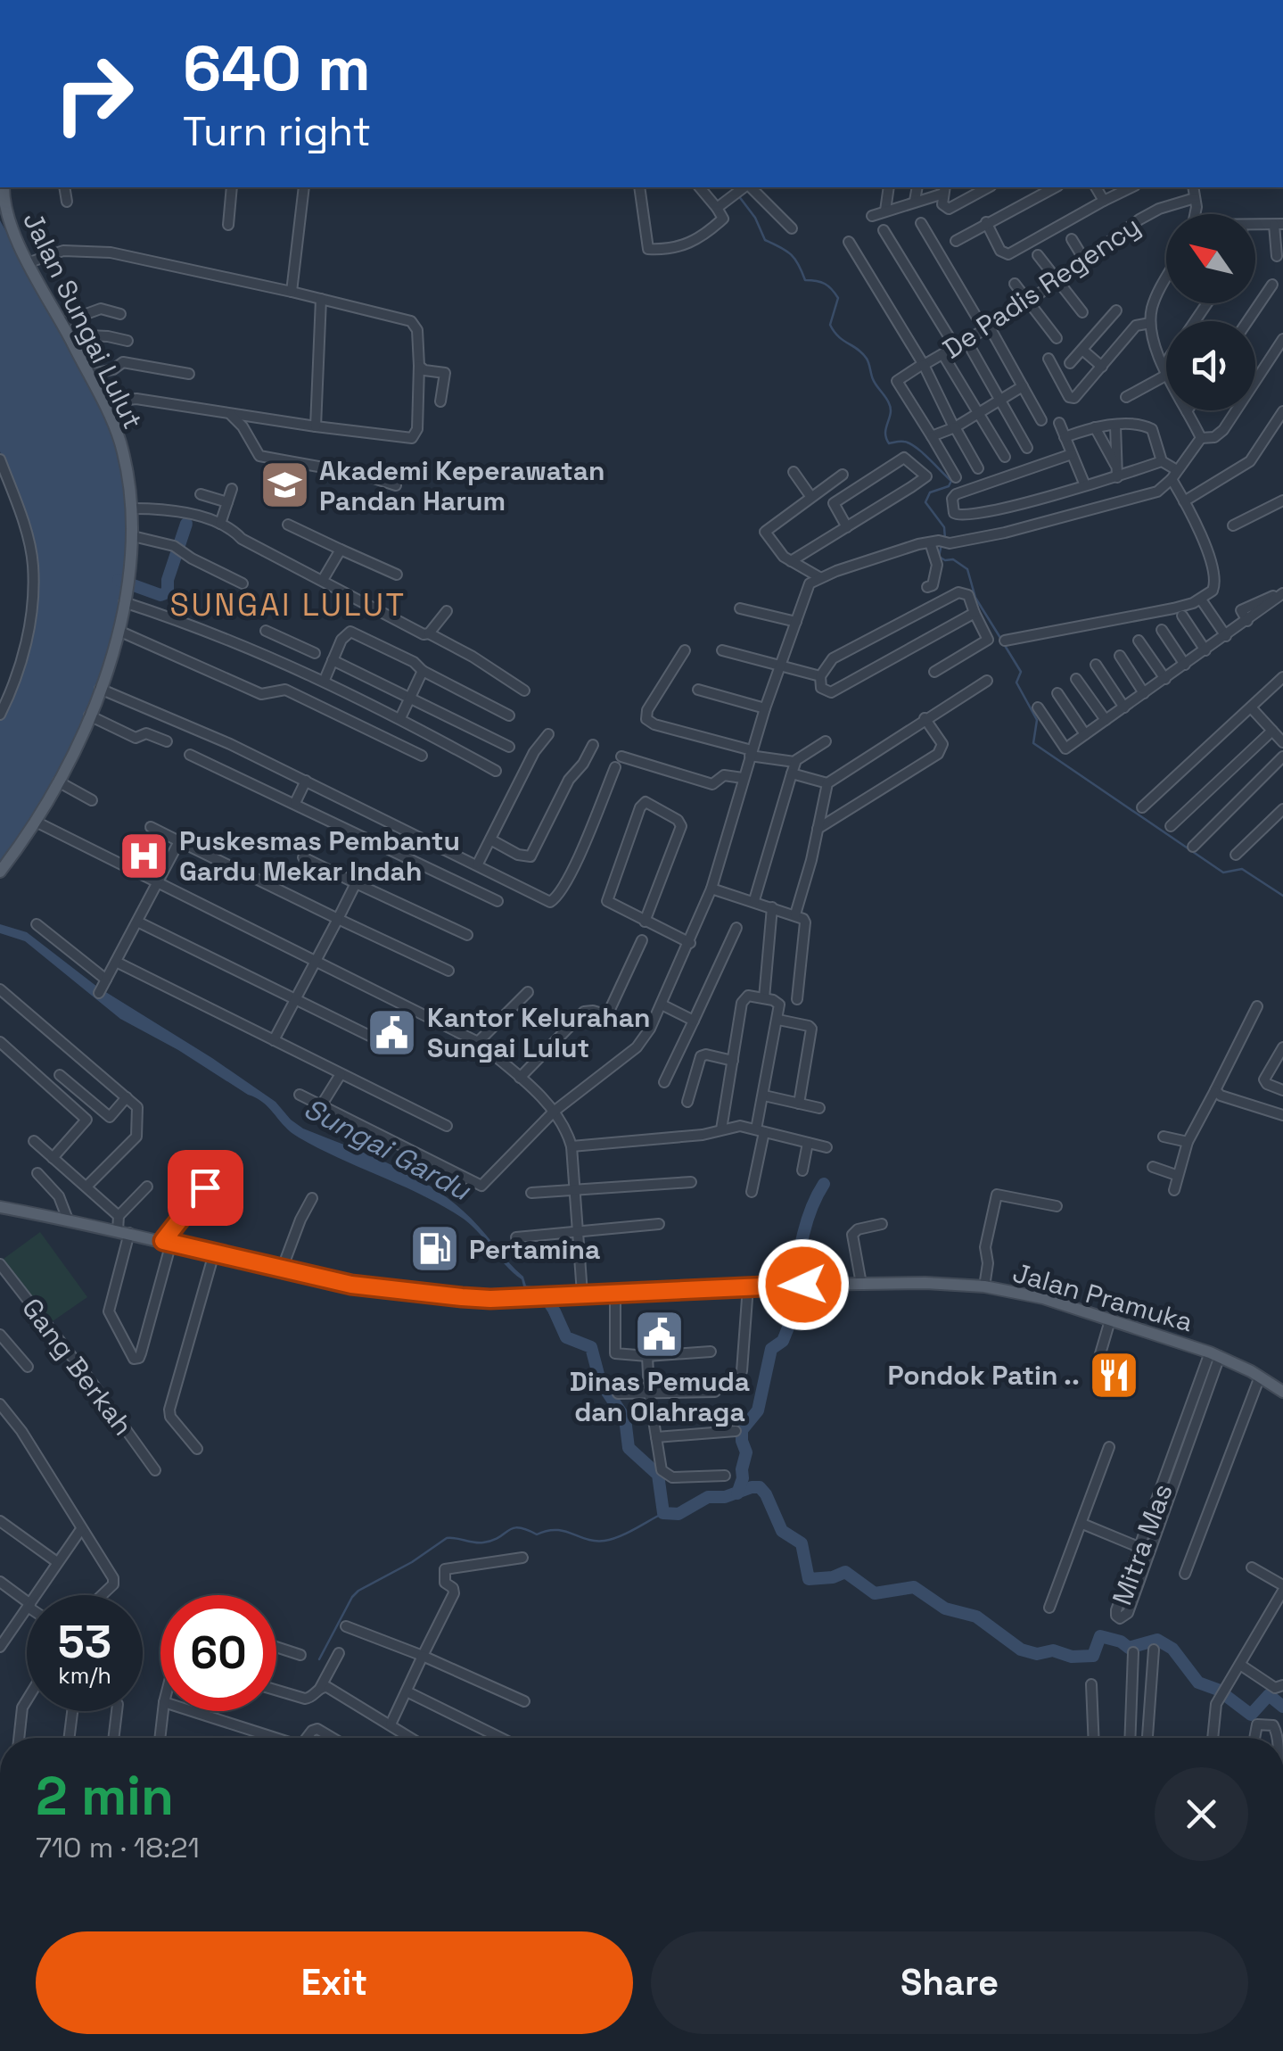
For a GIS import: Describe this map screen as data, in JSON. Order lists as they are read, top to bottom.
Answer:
{
  "streets": {
    "main road": ["Jalan Sungai Lulut", "Jalan Pramuka"],
    "street": ["De Padis Regency", "Gang Berkah", "Mitra Mas"]
  },
  "crossings": [
    ["Jalan Pramuka", "Mitra Mas"]
  ],
  "districts": ["SUNGAI LULUT"],
  "water": ["Sungai Gardu"],
  "places": {
    "school or university": ["Akademi Keperawatan Pandan Harum"],
    "hospital": ["Puskesmas Pembantu Gardu Mekar Indah"],
    "public building": ["Kantor Kelurahan Sungai Lulut", "Dinas Pemuda dan Olahraga"],
    "fuel station": ["Pertamina"],
    "restaurant": ["Pondok Patin .."]
  },
  "north": "top left",
  "page": {
    "turn": ["640 m", "Turn right"],
    "speed": "53 km/h",
    "limit": "60",
    "heading": ["2 min", "710 m · 18:21"],
    "buttons": ["Exit", "Share"]
  }
}
